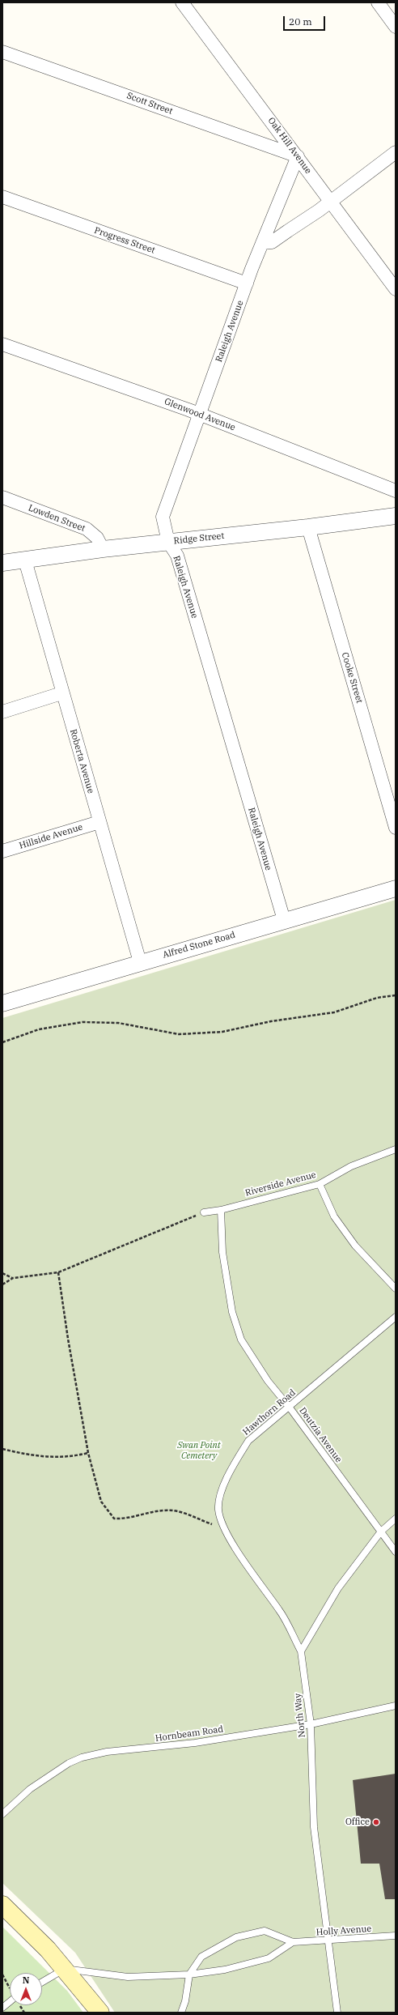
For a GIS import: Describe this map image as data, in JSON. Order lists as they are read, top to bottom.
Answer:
{
  "streets": {
    "street": [
      "Scott Street",
      "Oak Hill Avenue",
      "Progress Street",
      "Raleigh Avenue",
      "Glenwood Avenue",
      "Lowden Street",
      "Ridge Street",
      "Cooke Street",
      "Roberta Avenue",
      "Hillside Avenue",
      "Alfred Stone Road"
    ],
    "lane": [
      "Riverside Avenue",
      "Hawthorn Road",
      "Deutzia Avenue",
      "North Way",
      "Hornbeam Road",
      "Holly Avenue"
    ]
  },
  "crossings": [
    ["Scott Street", "Oak Hill Avenue"],
    ["Scott Street", "Raleigh Avenue"],
    ["Oak Hill Avenue", "Raleigh Avenue"],
    ["Progress Street", "Raleigh Avenue"],
    ["Raleigh Avenue", "Glenwood Avenue"],
    ["Raleigh Avenue", "Ridge Street"],
    ["Raleigh Avenue", "Alfred Stone Road"],
    ["Lowden Street", "Ridge Street"],
    ["Ridge Street", "Cooke Street"],
    ["Ridge Street", "Roberta Avenue"],
    ["Roberta Avenue", "Hillside Avenue"],
    ["Roberta Avenue", "Alfred Stone Road"],
    ["Riverside Avenue", "Deutzia Avenue"],
    ["Hawthorn Road", "Deutzia Avenue"],
    ["Hawthorn Road", "North Way"],
    ["North Way", "Hornbeam Road"],
    ["North Way", "Holly Avenue"]
  ],
  "parks": ["Swan Point Cemetery"],
  "places": ["Office"],
  "scale_bar": "20 m",
  "north": "top"
}
